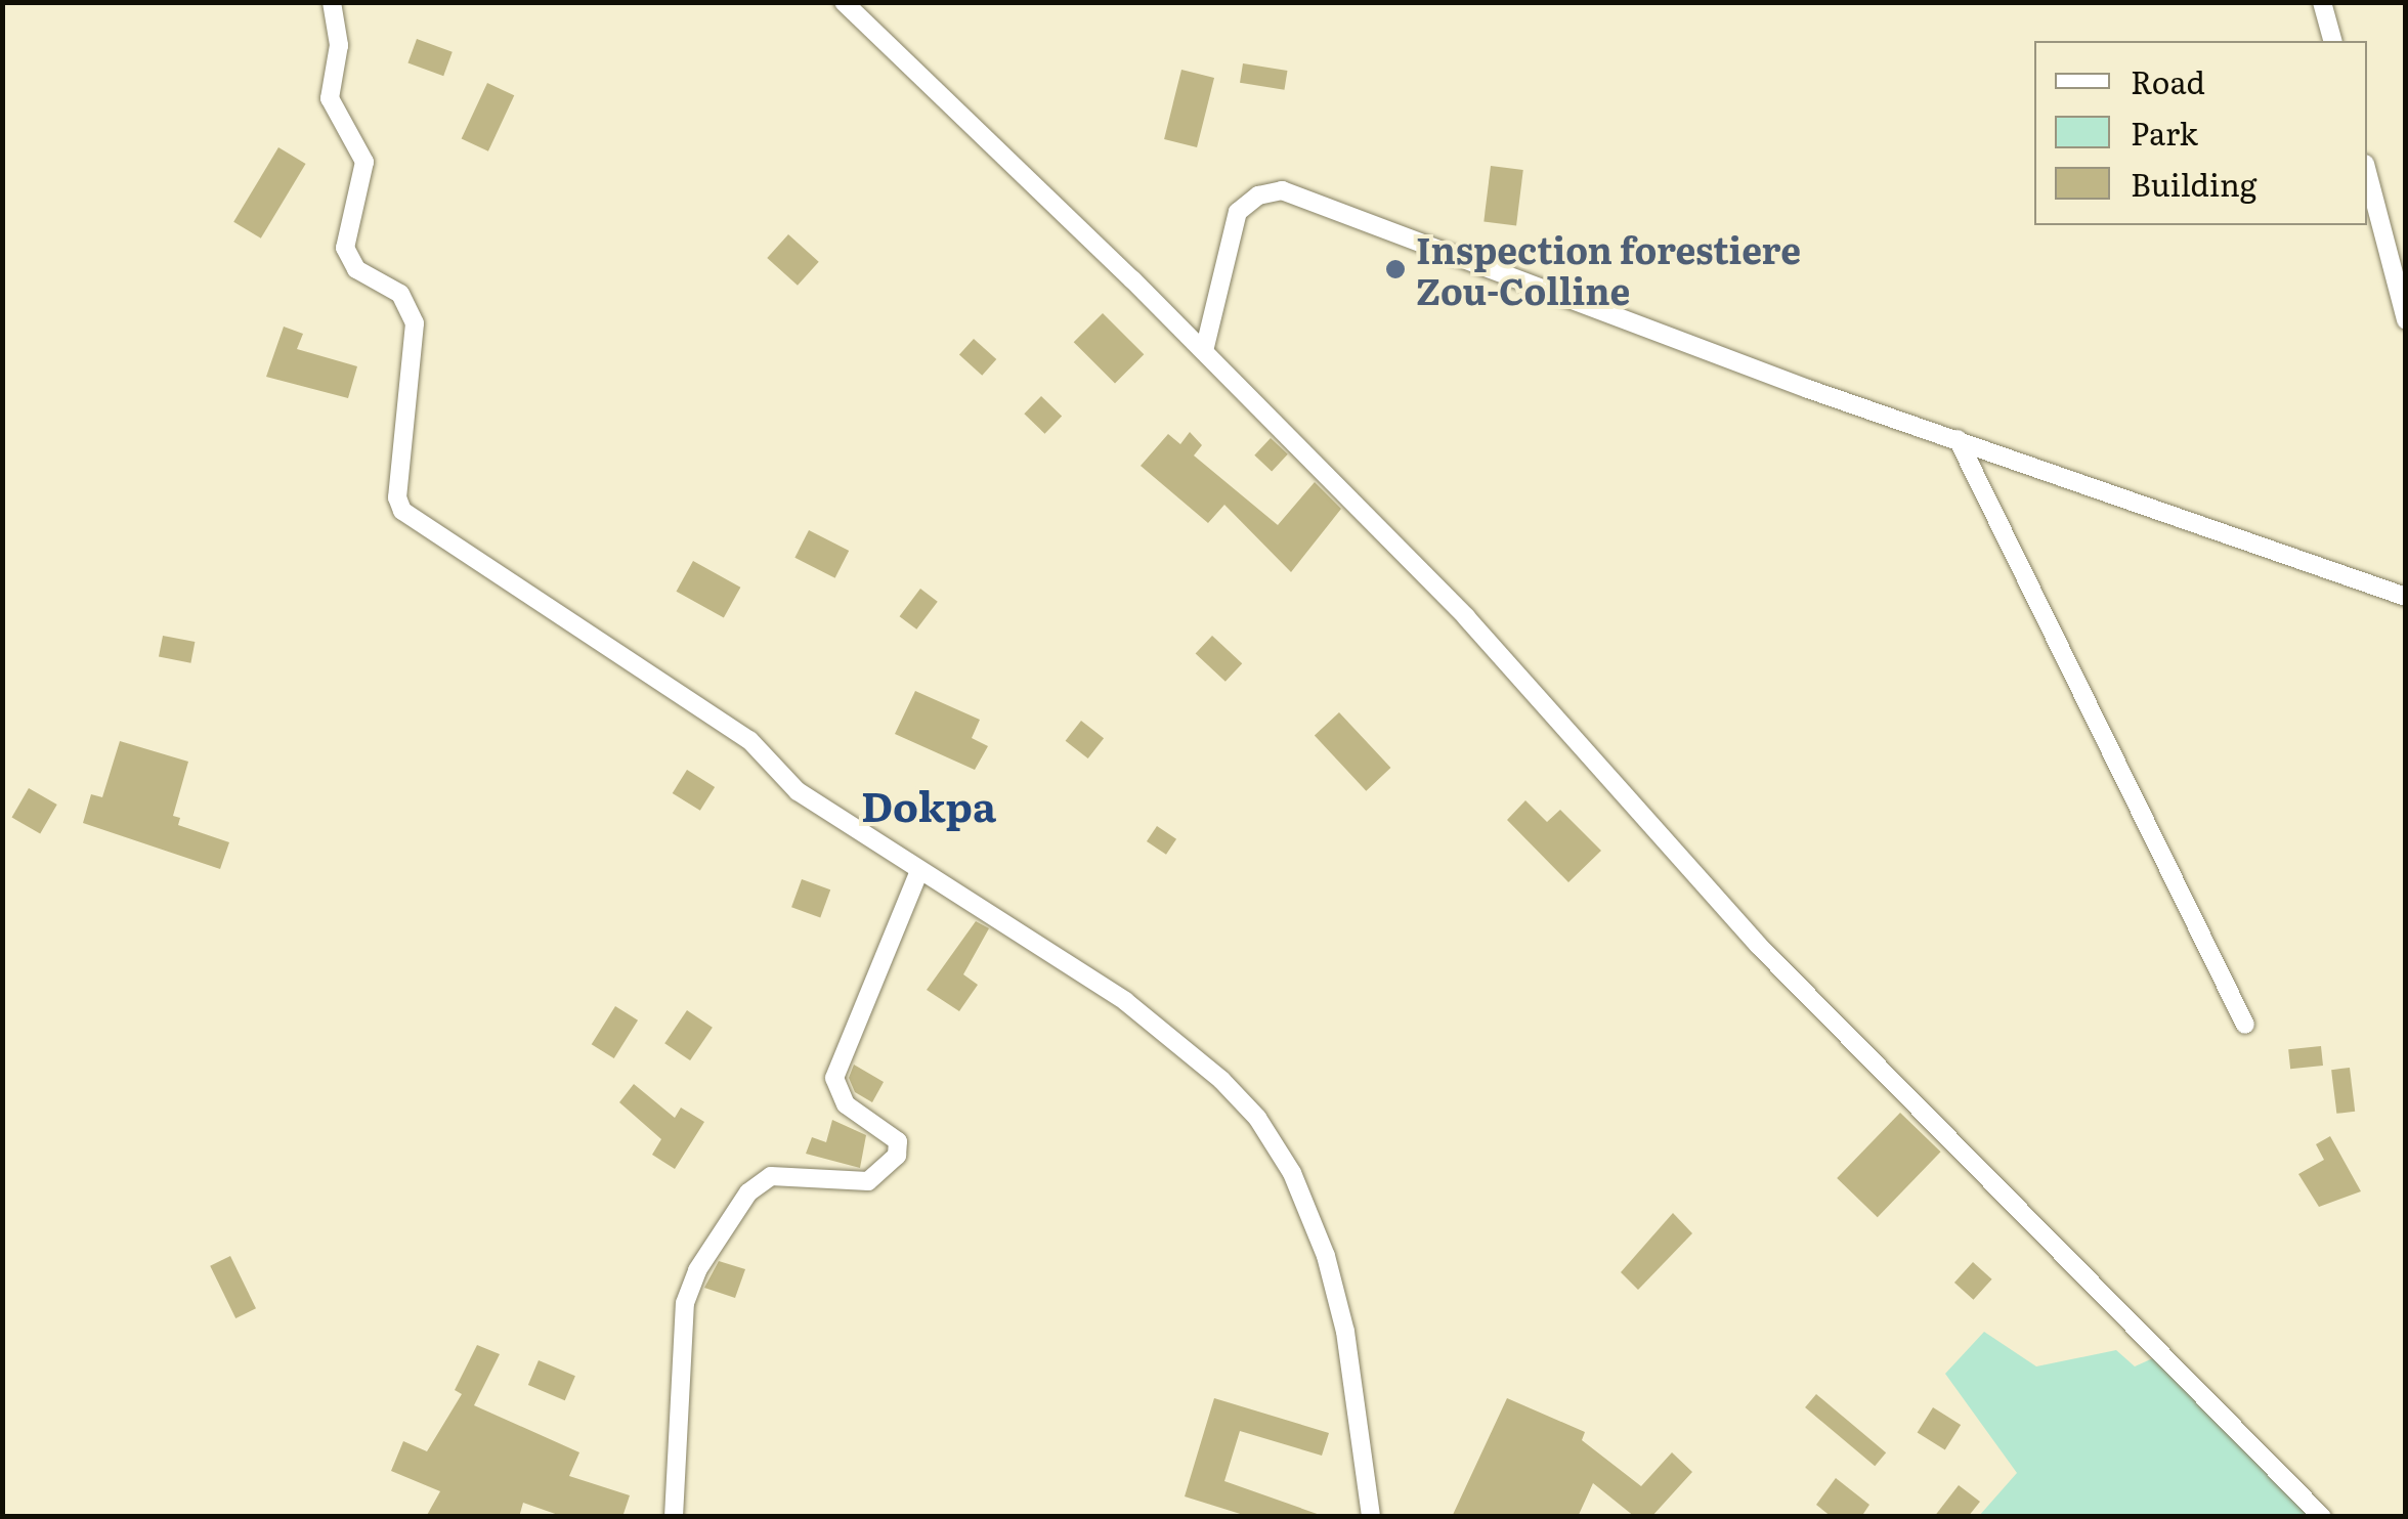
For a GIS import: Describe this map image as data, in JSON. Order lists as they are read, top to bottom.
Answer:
{
  "districts": ["Dokpa"],
  "places": ["Inspection forestiere Zou-Colline"],
  "legend": ["Road", "Park", "Building"]
}
